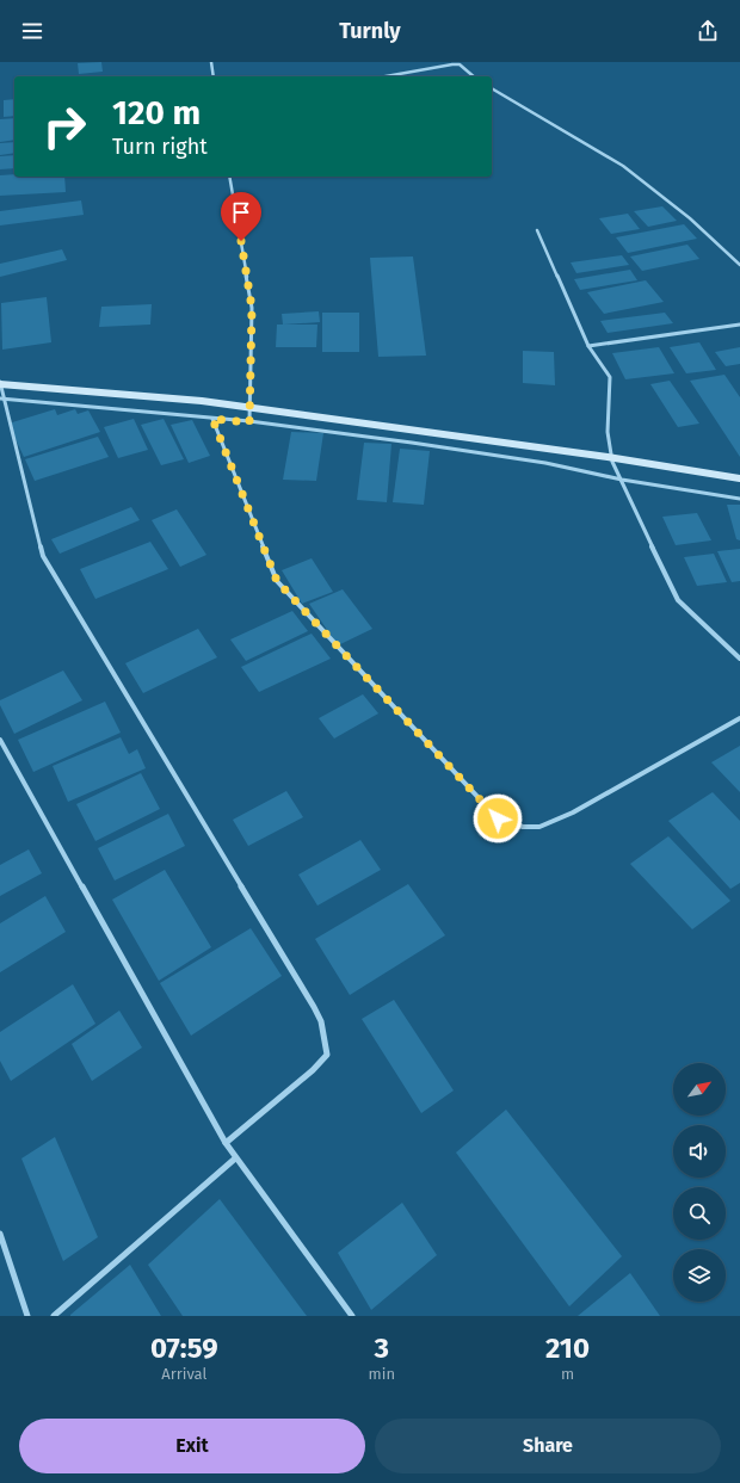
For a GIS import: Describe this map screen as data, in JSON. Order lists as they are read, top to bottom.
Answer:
{
  "north": "top right",
  "page": {
    "header": "Turnly",
    "turn": ["120 m", "Turn right"],
    "eta": [
      "07:59",
      "Arrival",
      "3",
      "min",
      "210",
      "m"
    ],
    "buttons": ["Exit", "Share"]
  }
}
